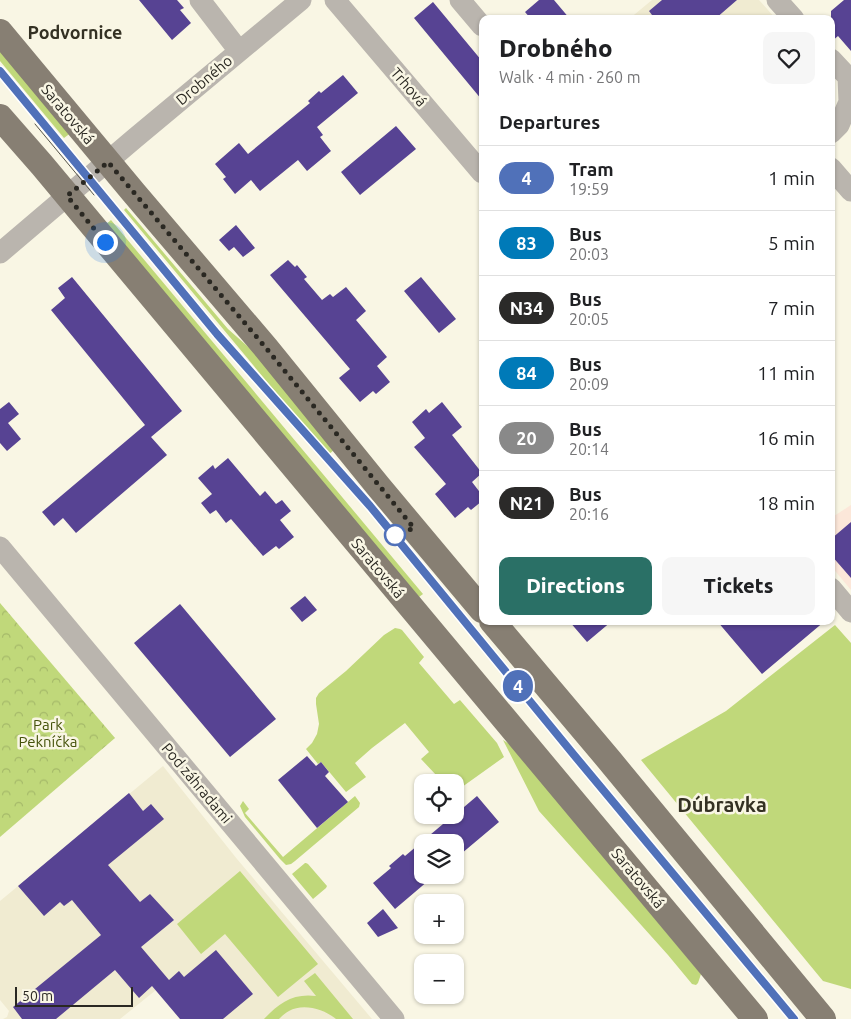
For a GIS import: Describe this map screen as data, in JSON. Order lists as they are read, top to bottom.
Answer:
{
  "streets": {
    "main road": ["Saratovská"],
    "street": ["Drobného", "Trhová", "Pod záhradami"]
  },
  "crossings": [
    ["Drobného", "Saratovská"]
  ],
  "districts": ["Podvornice", "Dúbravka"],
  "parks": ["Park Pekníčka"],
  "lines": ["tram line 4"],
  "scale_bar": "50 m",
  "page": {
    "on_map": "4",
    "heading": [
      ["Drobného", "Walk · 4 min · 260 m"],
      "Departures"
    ],
    "list": [
      {
        "mark": "4",
        "name": "Tram",
        "note": "19:59",
        "value": "1 min"
      },
      {
        "mark": "83",
        "name": "Bus",
        "note": "20:03",
        "value": "5 min"
      },
      {
        "mark": "N34",
        "name": "Bus",
        "note": "20:05",
        "value": "7 min"
      },
      {
        "mark": "84",
        "name": "Bus",
        "note": "20:09",
        "value": "11 min"
      },
      {
        "mark": "20",
        "name": "Bus",
        "note": "20:14",
        "value": "16 min"
      },
      {
        "mark": "N21",
        "name": "Bus",
        "note": "20:16",
        "value": "18 min"
      }
    ],
    "buttons": ["Directions", "Tickets"],
    "map_buttons": ["+", "−"],
    "scale": "50 m"
  }
}
